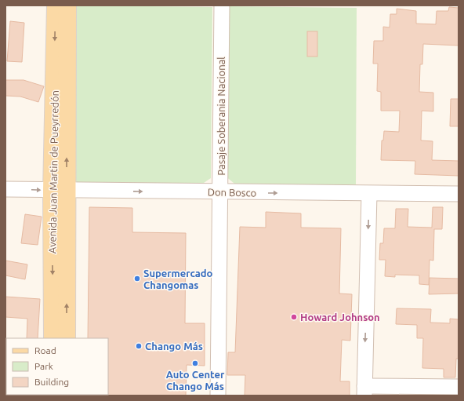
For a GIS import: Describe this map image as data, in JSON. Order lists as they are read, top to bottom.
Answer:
{
  "streets": {
    "main road": ["Avenida Juan Martin de Pueyrredón"],
    "street": ["Pasaje Soberania Nacional", "Don Bosco"]
  },
  "crossings": [
    ["Pasaje Soberania Nacional", "Don Bosco"],
    ["Avenida Juan Martin de Pueyrredón", "Don Bosco"]
  ],
  "one_way": ["Don Bosco"],
  "places": [
    "Supermercado Changomas",
    "Howard Johnson",
    "Chango Más",
    "Auto Center Chango Más"
  ],
  "legend": ["Road", "Park", "Building"]
}
